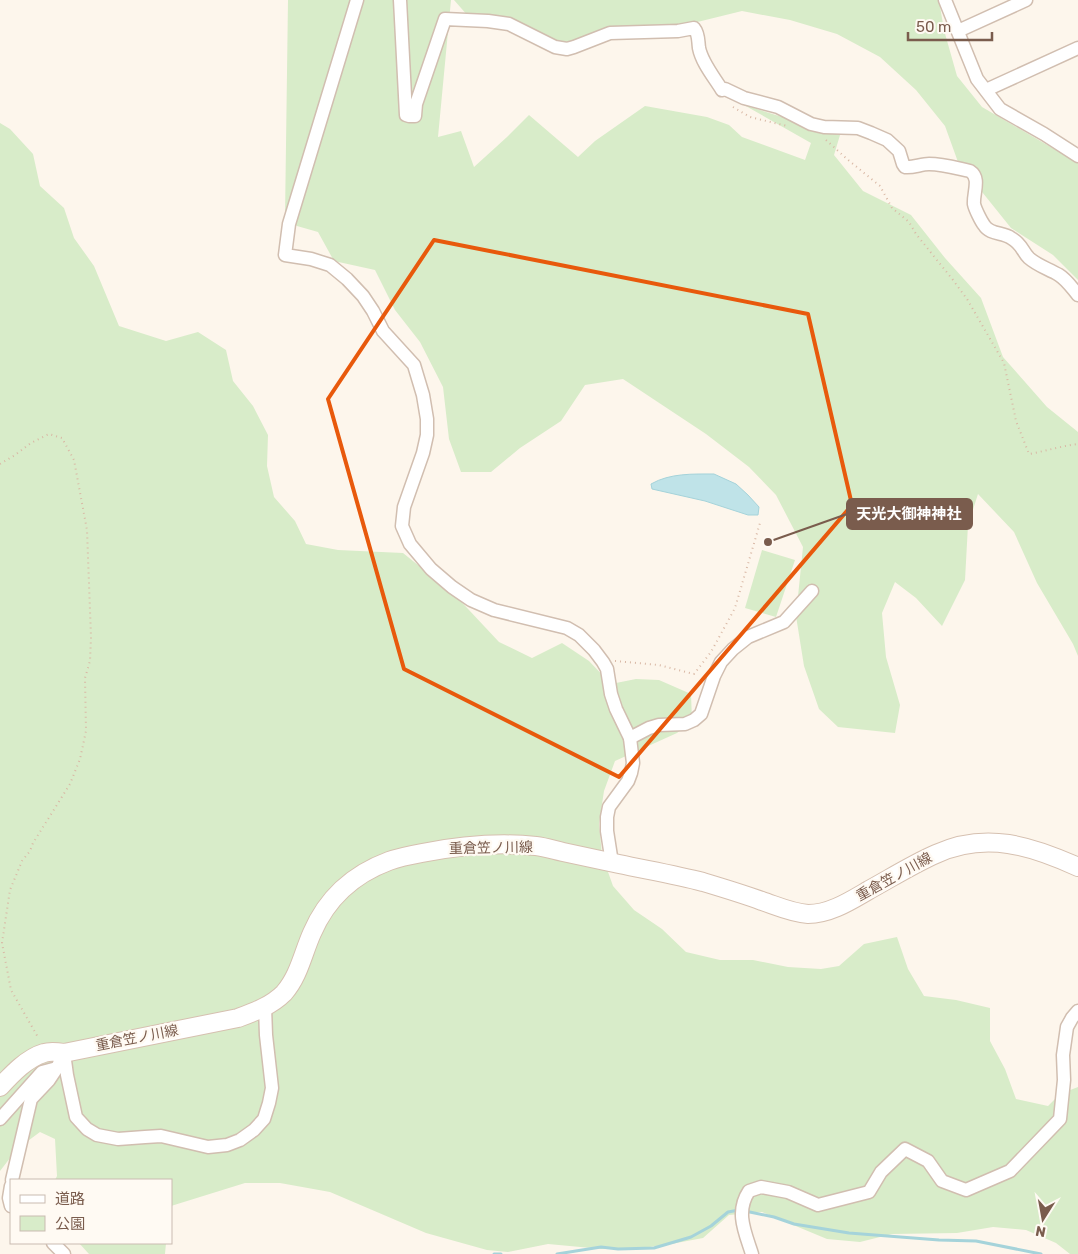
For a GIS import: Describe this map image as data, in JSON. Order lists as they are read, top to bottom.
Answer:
{
  "streets": {
    "main road": ["重倉笠ノ川線"]
  },
  "places": ["天光大御神神社"],
  "legend": ["道路", "公園"],
  "scale_bar": "50 m",
  "north": "bottom"
}
